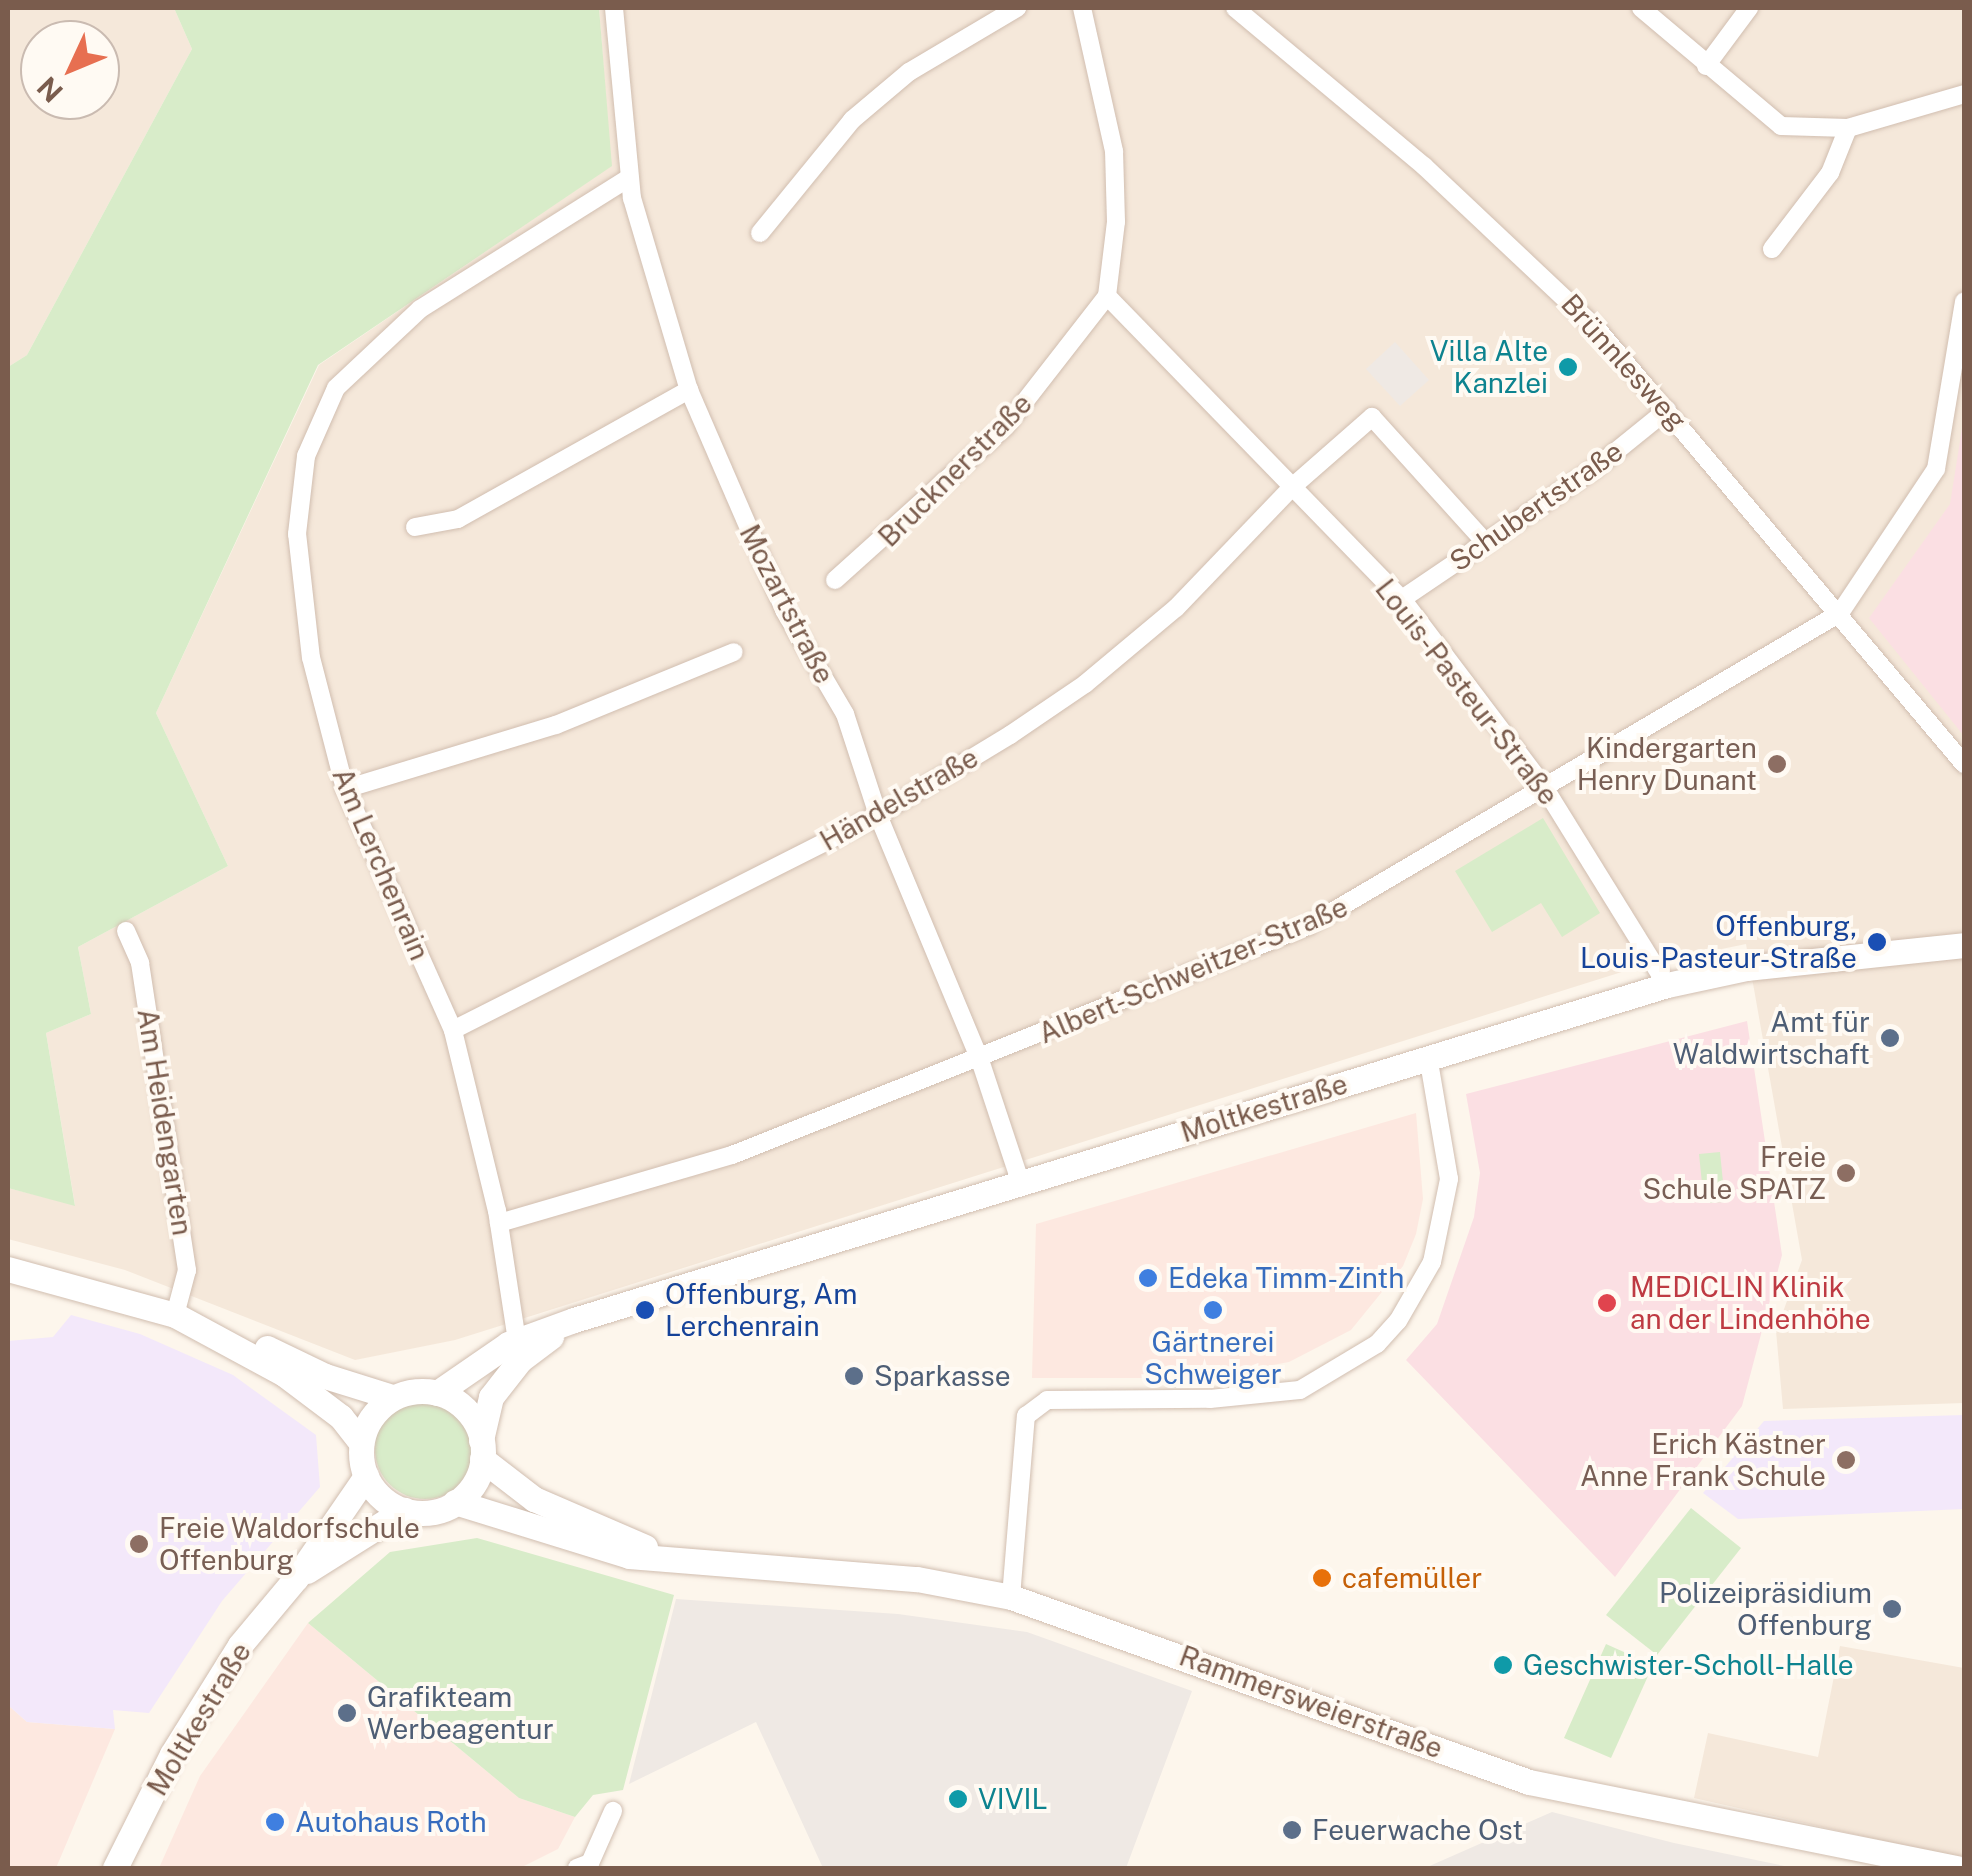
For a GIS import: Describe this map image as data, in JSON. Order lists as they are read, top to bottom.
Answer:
{
  "streets": {
    "street": [
      "Brünnlesweg",
      "Brucknerstraße",
      "Schubertstraße",
      "Mozartstraße",
      "Louis-Pasteur-Straße",
      "Händelstraße",
      "Am Lerchenrain",
      "Albert-Schweitzer-Straße",
      "Moltkestraße",
      "Am Heidengarten",
      "Rammersweierstraße"
    ]
  },
  "crossings": [
    ["Brünnlesweg", "Schubertstraße"],
    ["Brünnlesweg", "Albert-Schweitzer-Straße"],
    ["Brucknerstraße", "Louis-Pasteur-Straße"],
    ["Schubertstraße", "Louis-Pasteur-Straße"],
    ["Schubertstraße", "Händelstraße"],
    ["Mozartstraße", "Händelstraße"],
    ["Mozartstraße", "Am Lerchenrain"],
    ["Mozartstraße", "Albert-Schweitzer-Straße"],
    ["Mozartstraße", "Moltkestraße"],
    ["Louis-Pasteur-Straße", "Händelstraße"],
    ["Louis-Pasteur-Straße", "Albert-Schweitzer-Straße"],
    ["Louis-Pasteur-Straße", "Moltkestraße"],
    ["Händelstraße", "Am Lerchenrain"],
    ["Am Lerchenrain", "Albert-Schweitzer-Straße"],
    ["Am Lerchenrain", "Moltkestraße"],
    ["Moltkestraße", "Rammersweierstraße"]
  ],
  "places": [
    "Villa Alte Kanzlei",
    "Kindergarten Henry Dunant",
    "Offenburg, Louis-Pasteur-Straße",
    "Amt für Waldwirtschaft",
    "Freie Schule SPATZ",
    "Edeka Timm-Zinth",
    "MEDICLIN Klinik an der Lindenhöhe",
    "Offenburg, Am Lerchenrain",
    "Gärtnerei Schweiger",
    "Sparkasse",
    "Erich Kästner Anne Frank Schule",
    "Freie Waldorfschule Offenburg",
    "cafemüller",
    "Polizeipräsidium Offenburg",
    "Geschwister-Scholl-Halle",
    "Grafikteam Werbeagentur",
    "VIVIL",
    "Autohaus Roth",
    "Feuerwache Ost"
  ],
  "north": "bottom left"
}
